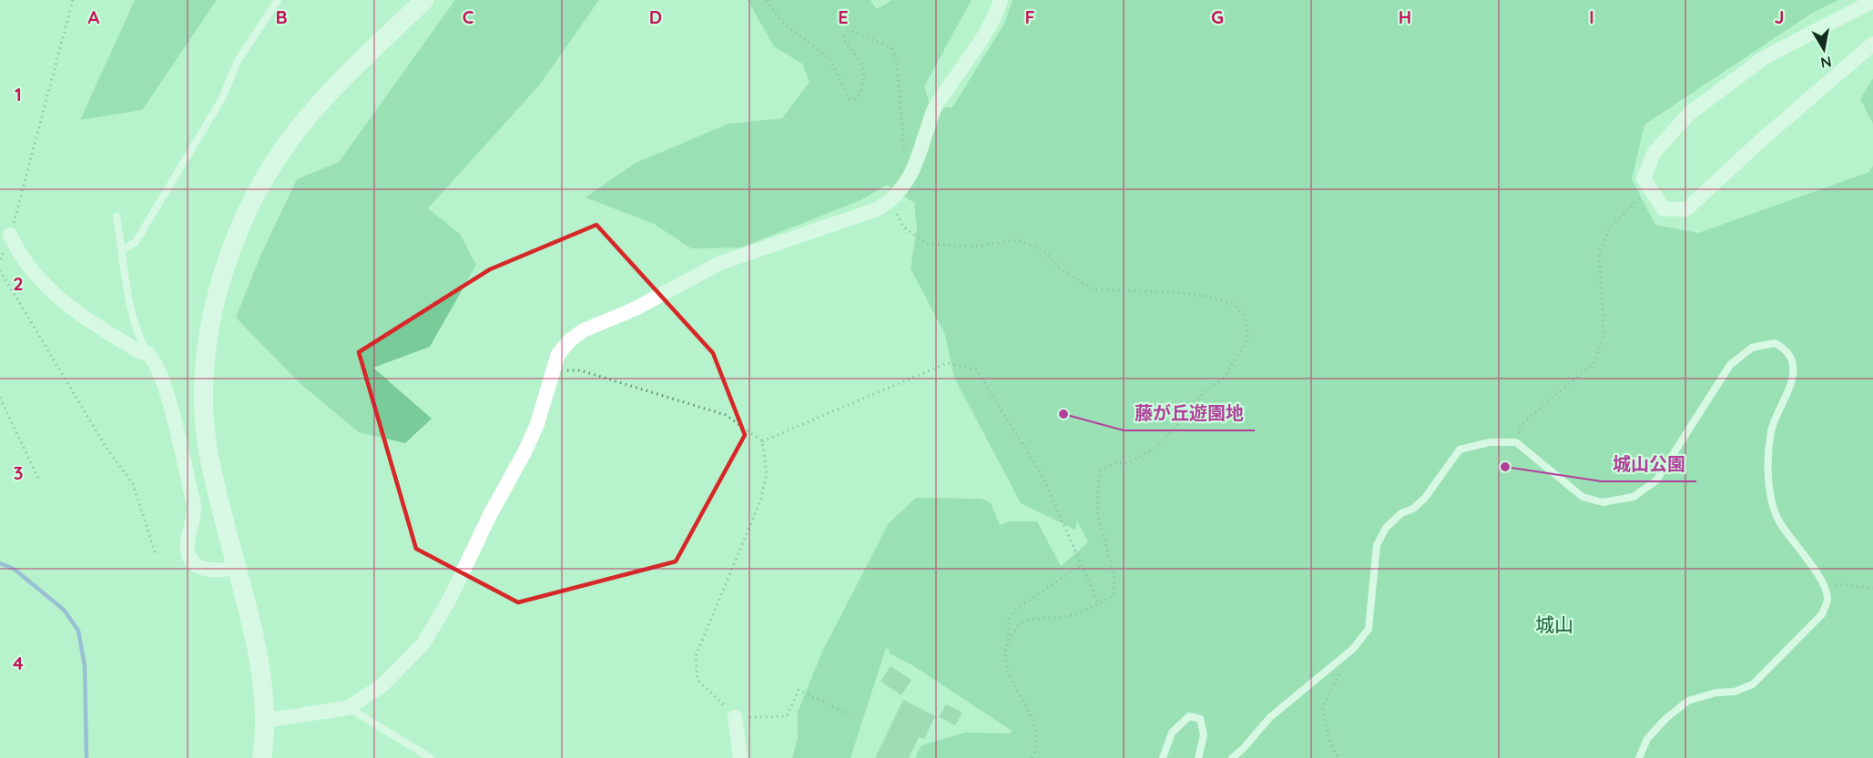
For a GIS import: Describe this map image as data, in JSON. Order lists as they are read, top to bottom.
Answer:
{
  "districts": ["城山"],
  "places": ["藤が丘遊園地", "城山公園"],
  "north": "bottom",
  "grid": {
    "columns": [
      "A",
      "B",
      "C",
      "D",
      "E",
      "F",
      "G",
      "H",
      "I",
      "J"
    ],
    "rows": [
      "1",
      "2",
      "3",
      "4"
    ]
  }
}
